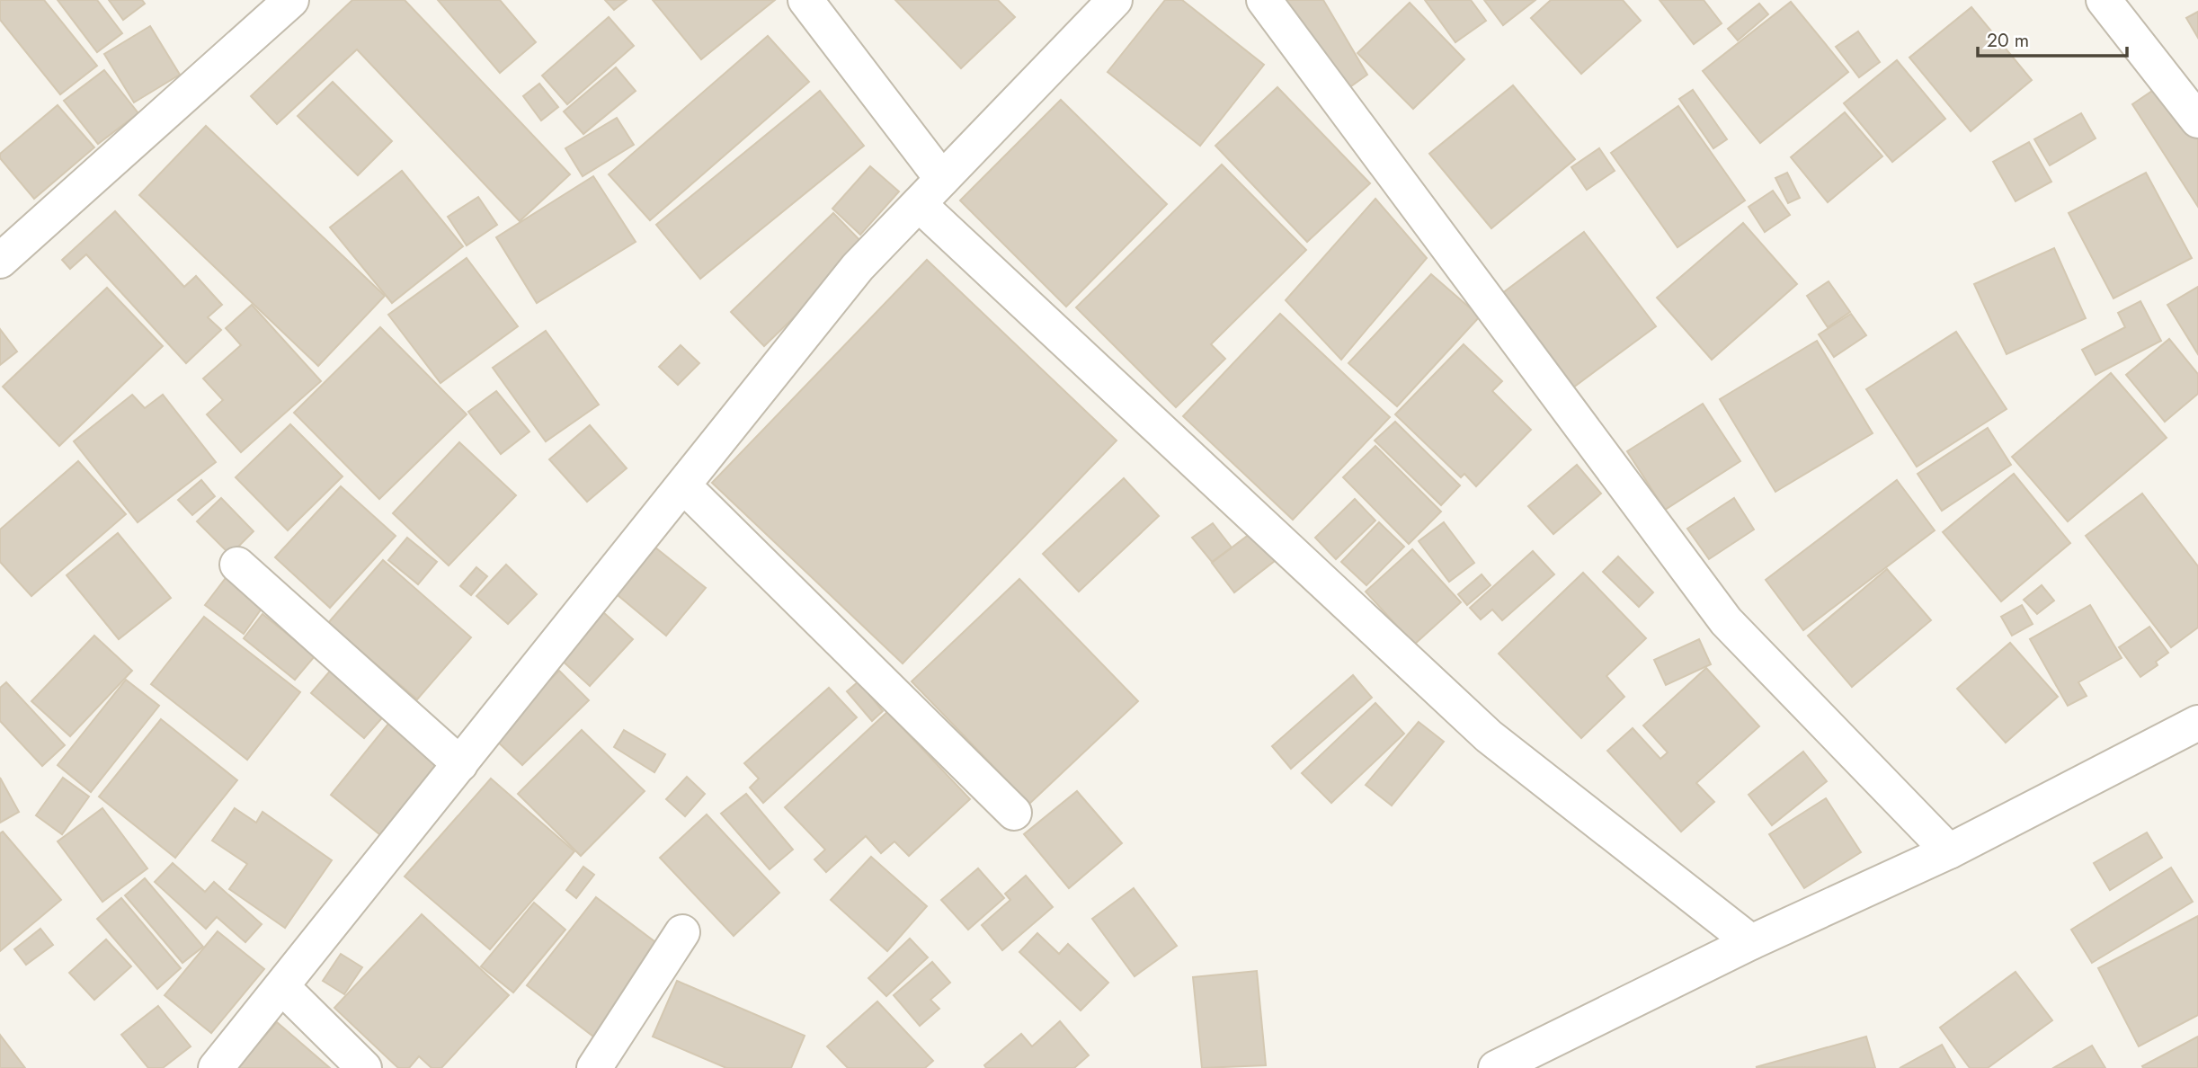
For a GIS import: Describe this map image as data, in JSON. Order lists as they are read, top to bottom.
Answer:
{
  "scale_bar": "20 m"
}
